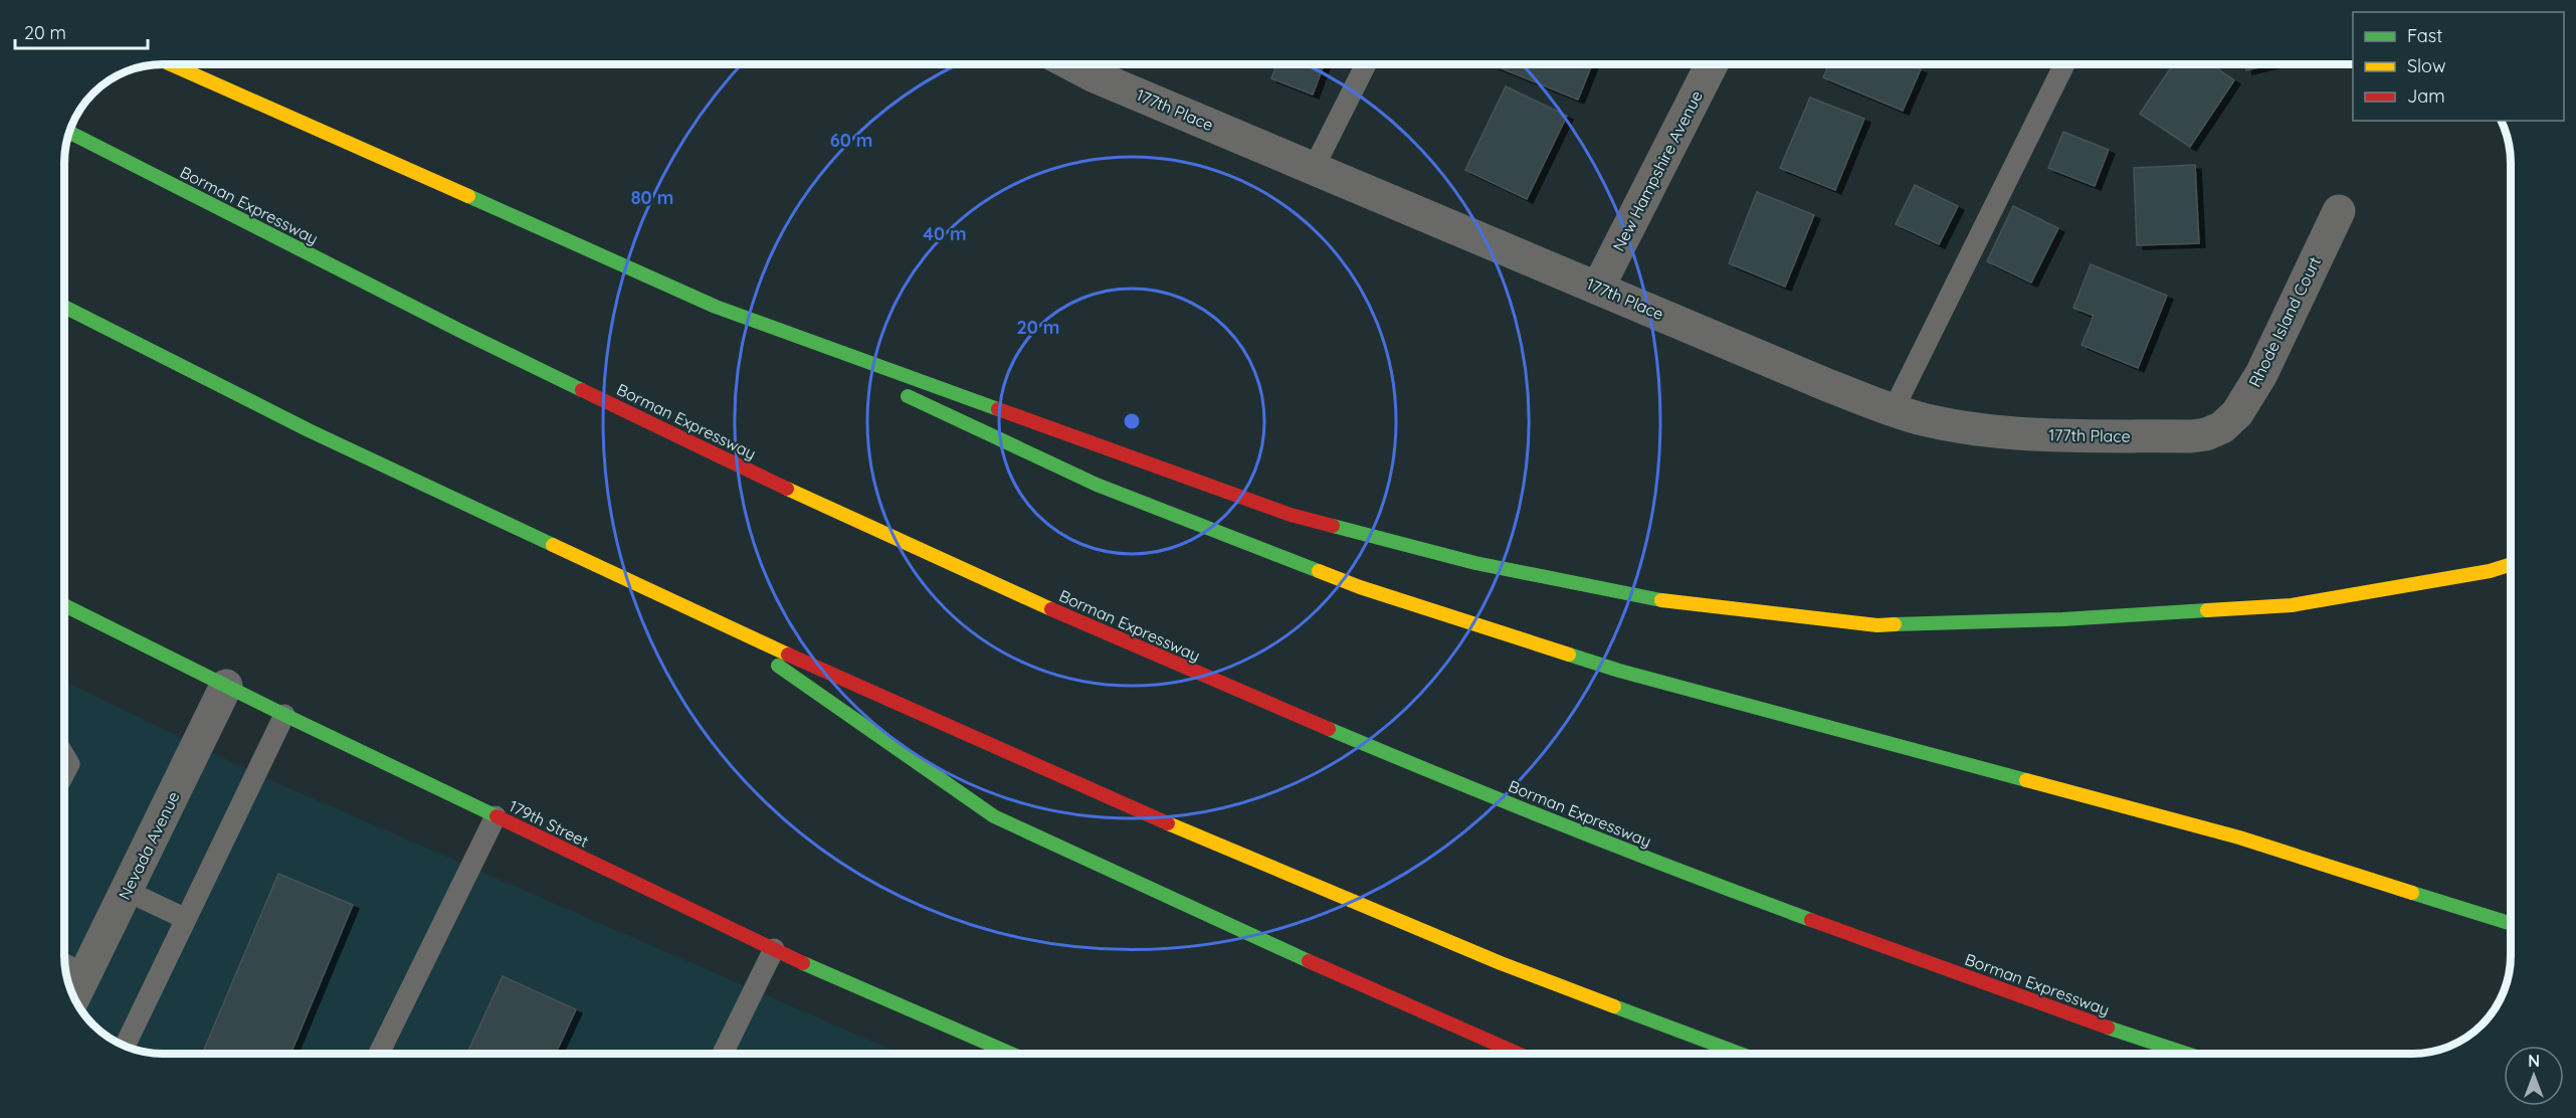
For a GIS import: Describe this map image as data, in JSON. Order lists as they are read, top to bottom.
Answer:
{
  "streets": {
    "main road": ["Borman Expressway", "179th Street"],
    "street": [
      "177th Place",
      "New Hampshire Avenue",
      "Rhode Island Court",
      "Nevada Avenue"
    ]
  },
  "crossings": [
    ["177th Place", "New Hampshire Avenue"],
    ["177th Place", "Rhode Island Court"],
    ["179th Street", "Nevada Avenue"]
  ],
  "legend": ["Fast", "Slow", "Jam"],
  "scale_bar": "20 m",
  "north": "top",
  "rings": [
    "60 m",
    "80 m",
    "40 m",
    "20 m"
  ]
}
